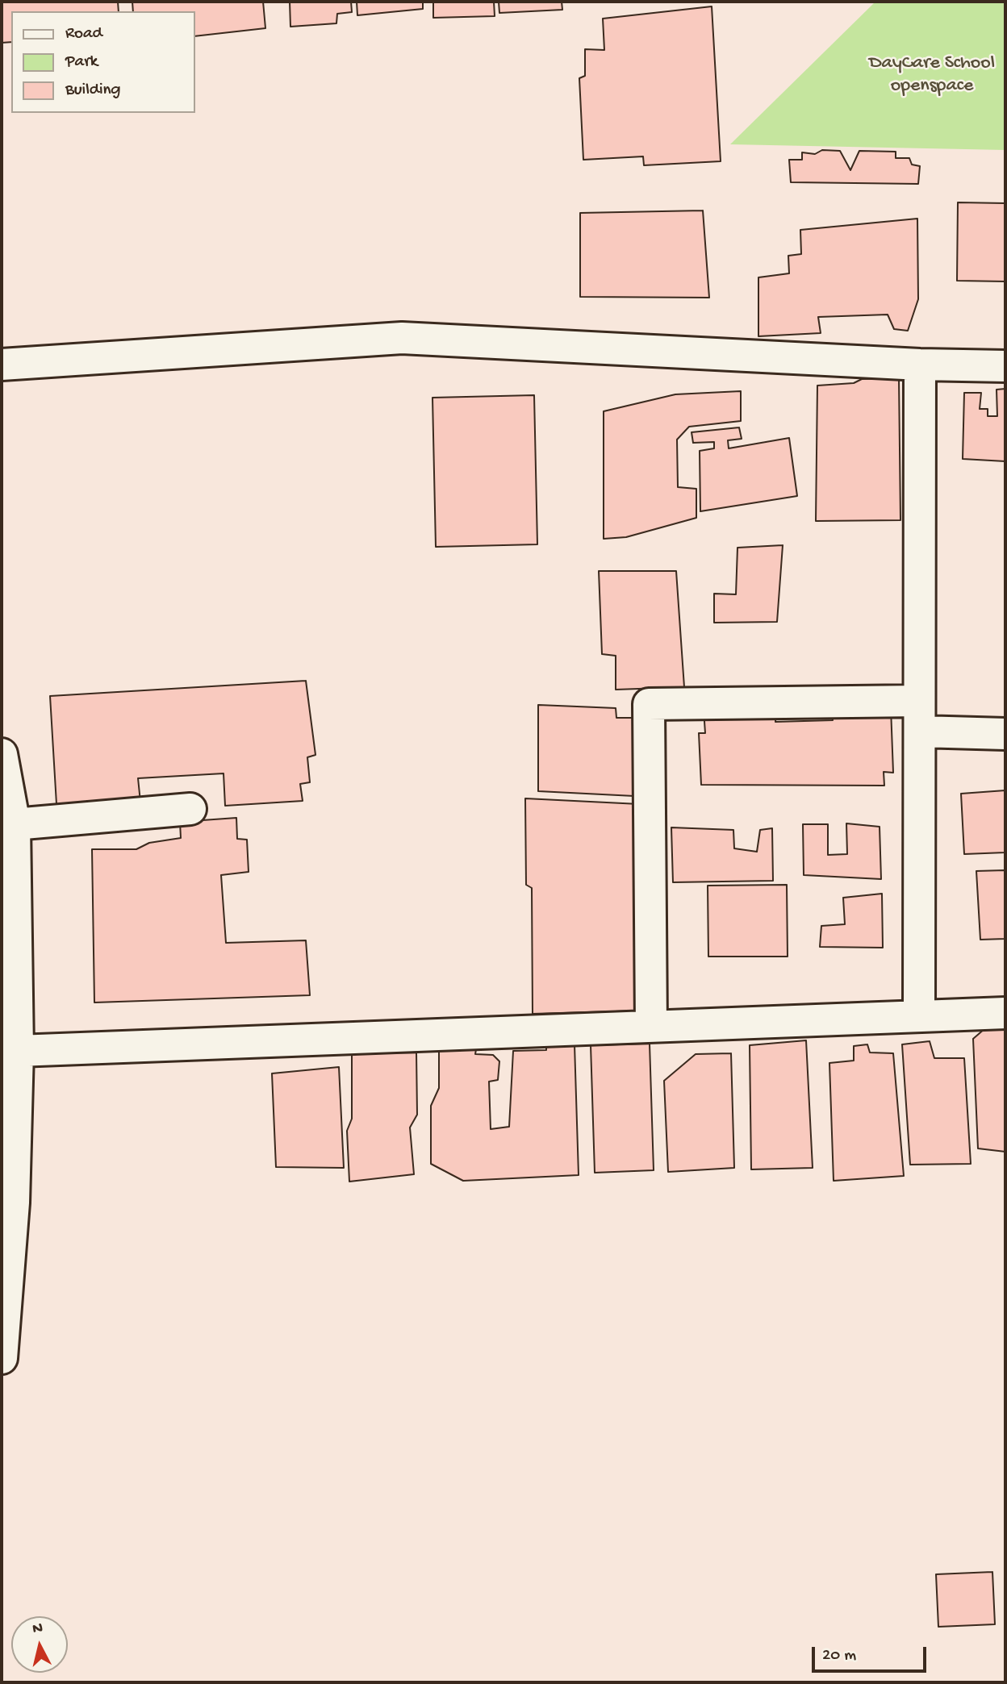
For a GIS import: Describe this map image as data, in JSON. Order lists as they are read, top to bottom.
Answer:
{
  "parks": ["DayCare School openspace"],
  "legend": ["Road", "Park", "Building"],
  "scale_bar": "20 m",
  "north": "top"
}
